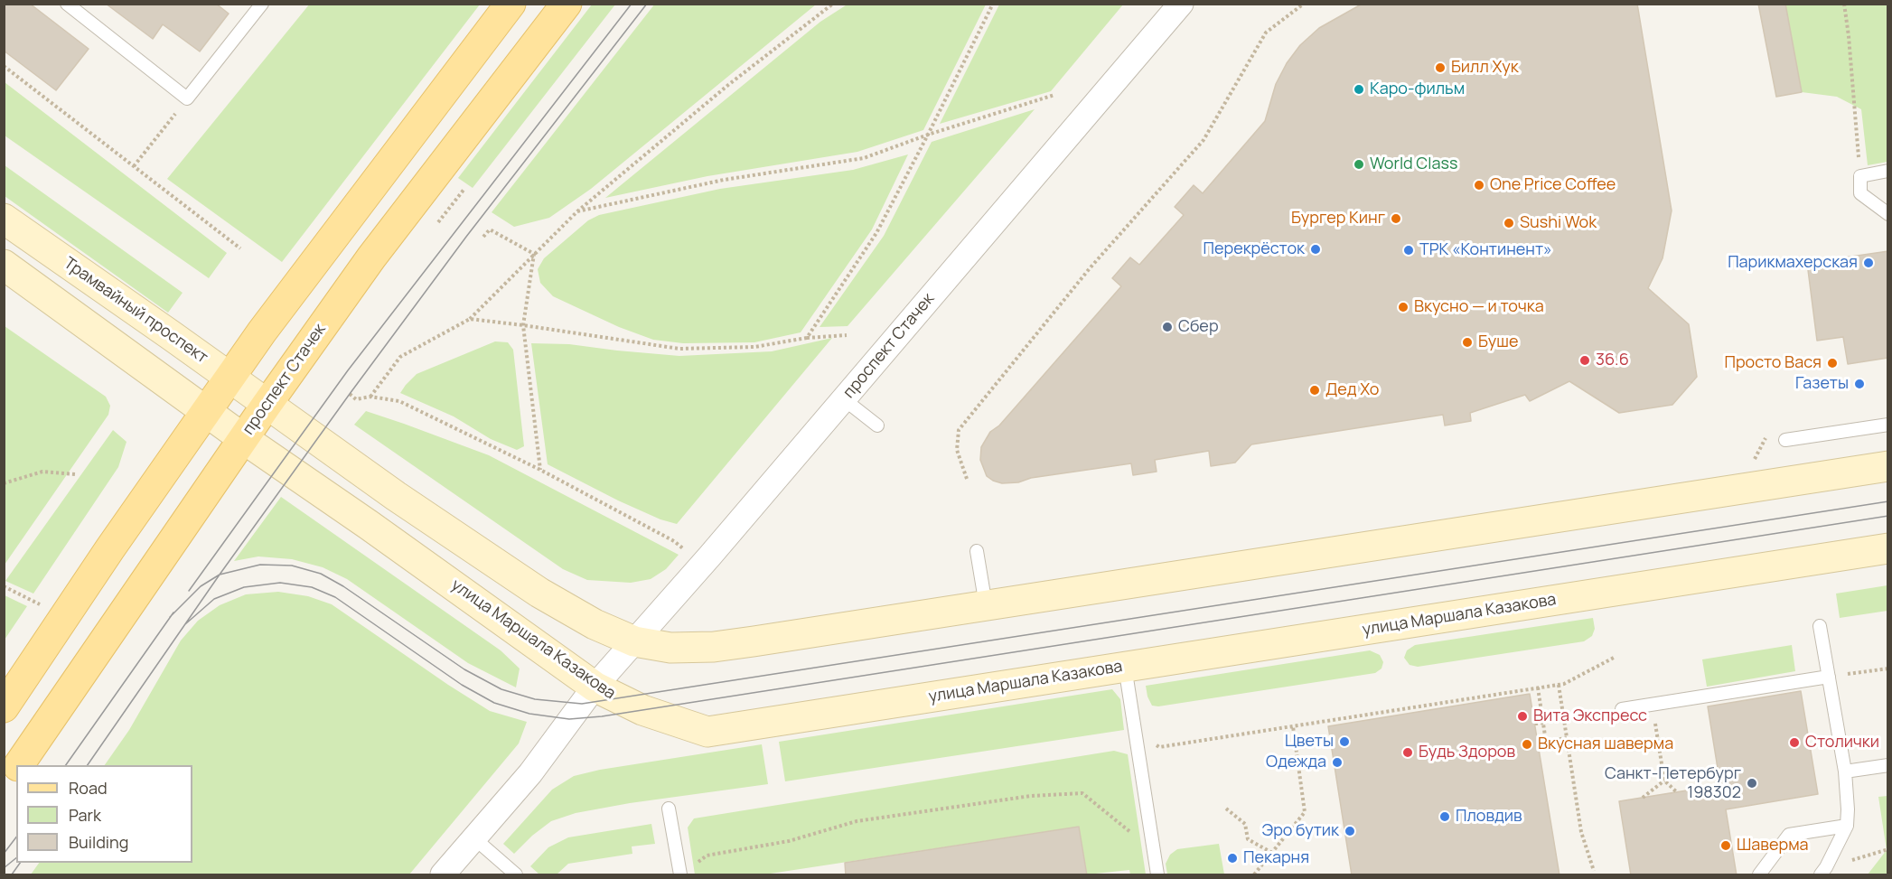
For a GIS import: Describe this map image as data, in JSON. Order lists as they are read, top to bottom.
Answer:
{
  "streets": {
    "main road": ["проспект Стачек"],
    "street": ["Трамвайный проспект", "улица Маршала Казакова"]
  },
  "crossings": [
    ["Трамвайный проспект", "проспект Стачек"],
    ["проспект Стачек", "улица Маршала Казакова"]
  ],
  "places": [
    "Билл Хук",
    "Каро-фильм",
    "World Class",
    "One Price Coffee",
    "Бургер Кинг",
    "Sushi Wok",
    "Перекрёсток",
    "ТРК «Континент»",
    "Парикмахерская",
    "Вкусно — и точка",
    "Сбер",
    "Буше",
    "36.6",
    "Просто Вася",
    "Газеты",
    "Дед Хо",
    "Вита Экспресс",
    "Цветы",
    "Столички",
    "Вкусная шаверма",
    "Будь Здоров",
    "Одежда",
    "Санкт-Петербург 198302",
    "Пловдив",
    "Эро бутик",
    "Шаверма",
    "Пекарня"
  ],
  "legend": ["Road", "Park", "Building"]
}
